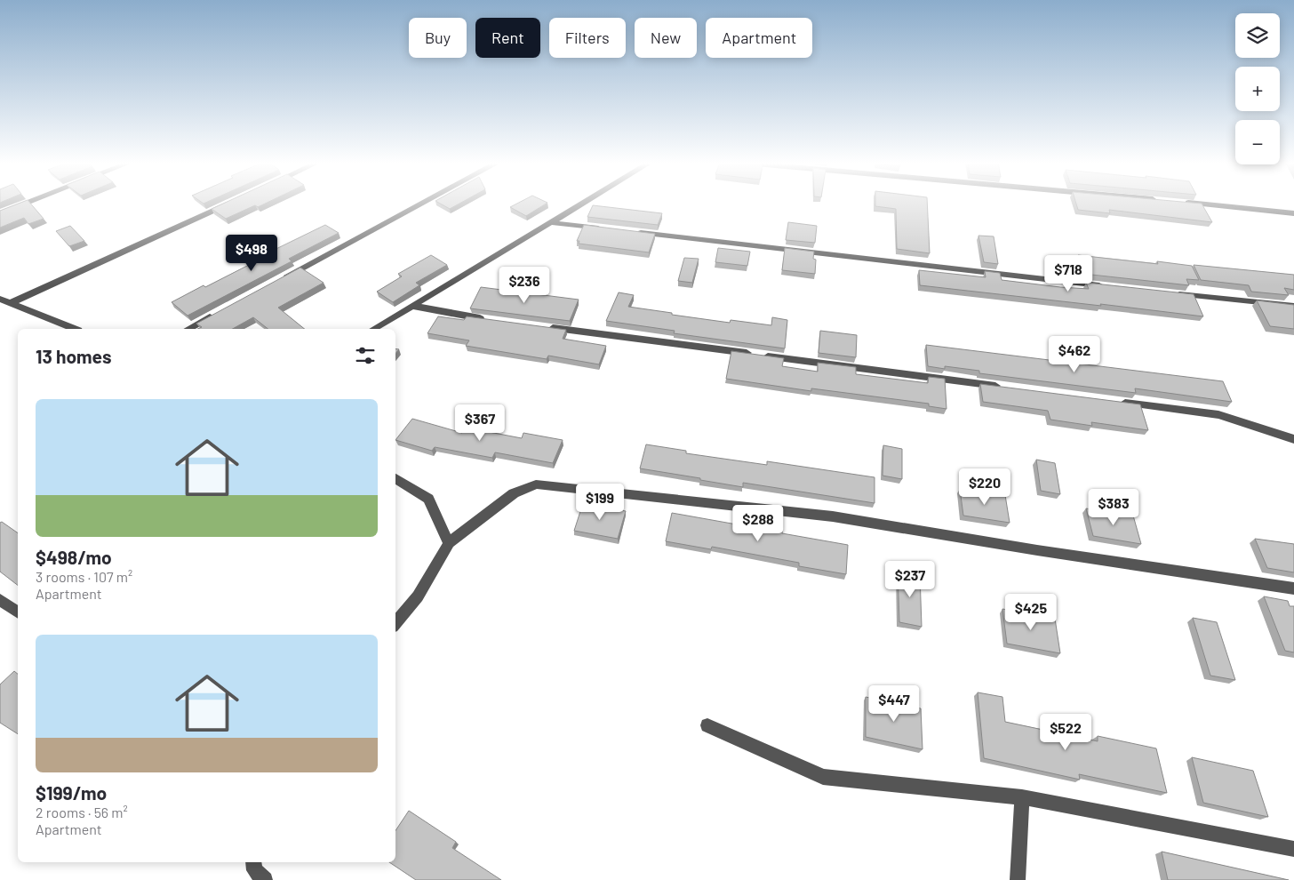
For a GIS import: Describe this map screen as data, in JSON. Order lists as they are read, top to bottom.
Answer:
{
  "page": {
    "map_buttons": ["+", "−"],
    "chip": [
      "Buy",
      "Rent",
      "Filters",
      "New",
      "Apartment"
    ],
    "price": [
      "$498",
      "$718",
      "$236",
      "$462",
      "$367",
      "$220",
      "$199",
      "$383",
      "$288",
      "$237",
      "$425",
      "$447",
      "$522"
    ],
    "heading": "13 homes",
    "list": [
      {
        "name": "$498/mo",
        "note": "3 rooms · 107 m² · Apartment"
      },
      {
        "name": "$199/mo",
        "note": "2 rooms · 56 m² · Apartment"
      }
    ]
  }
}
